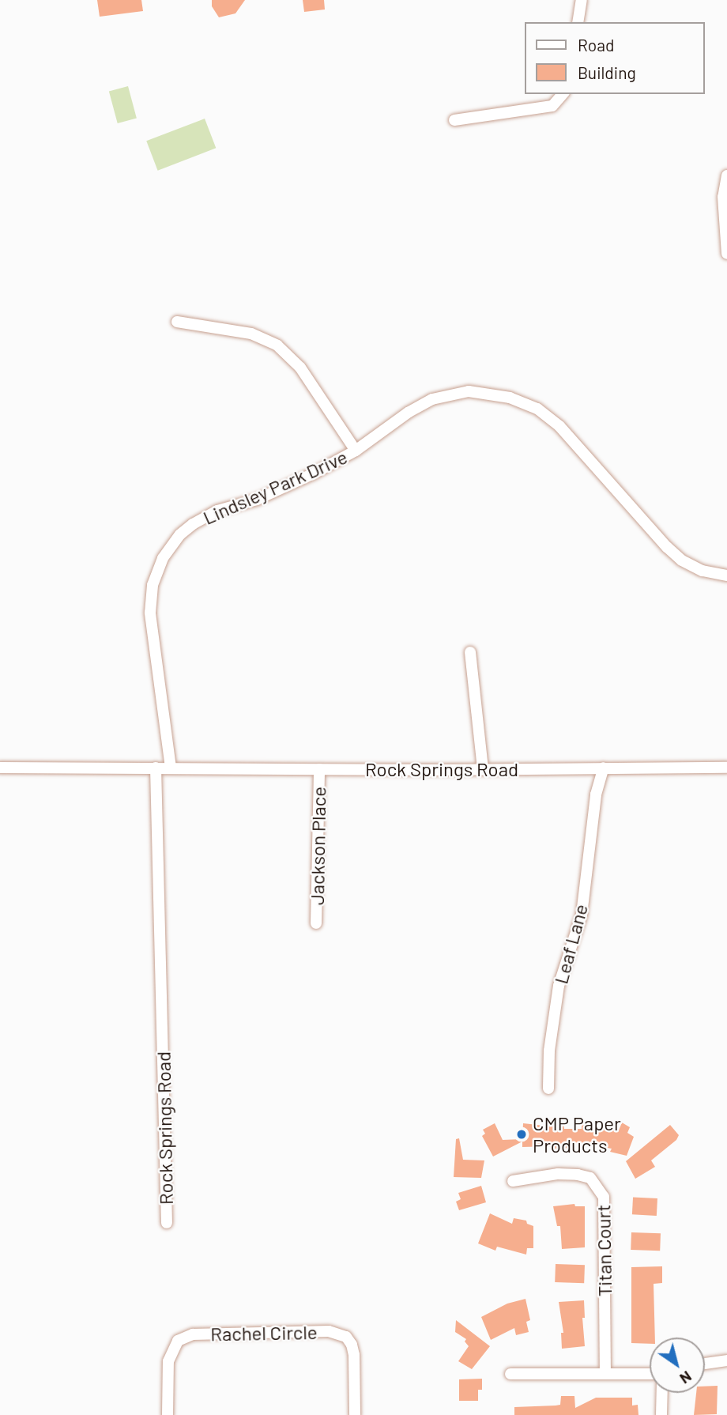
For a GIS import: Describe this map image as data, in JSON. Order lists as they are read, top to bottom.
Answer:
{
  "streets": {
    "street": [
      "Lindsley Park Drive",
      "Rock Springs Road",
      "Jackson Place",
      "Leaf Lane",
      "Titan Court",
      "Rachel Circle"
    ]
  },
  "crossings": [
    ["Lindsley Park Drive", "Rock Springs Road"],
    ["Rock Springs Road", "Jackson Place"],
    ["Rock Springs Road", "Leaf Lane"]
  ],
  "places": ["CMP Paper Products"],
  "legend": ["Road", "Building"],
  "north": "bottom right"
}
